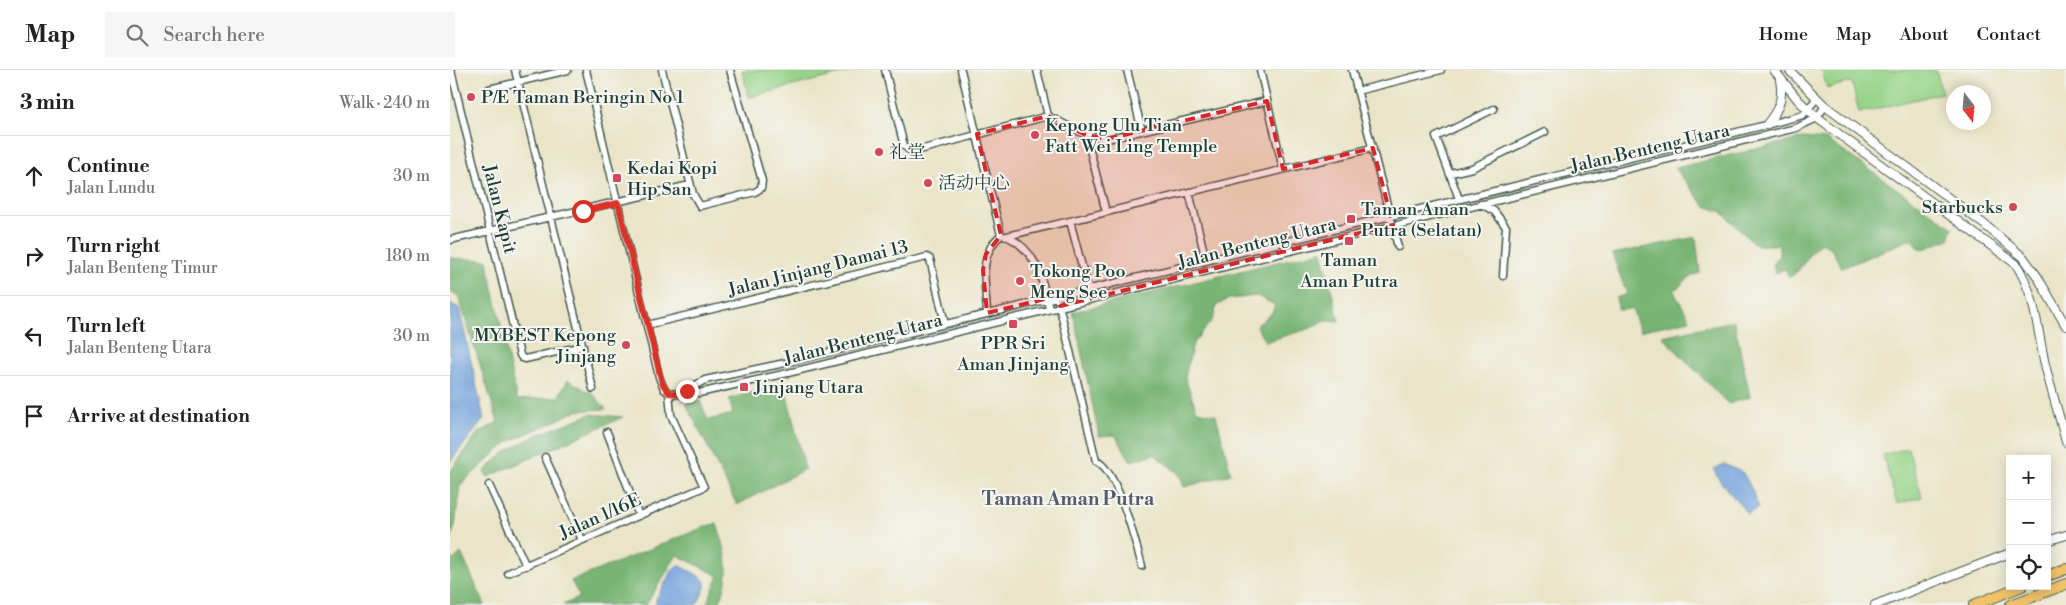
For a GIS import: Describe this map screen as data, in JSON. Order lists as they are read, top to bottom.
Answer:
{
  "streets": {
    "street": [
      "Jalan Benteng Utara",
      "Jalan Kapit",
      "Jalan Jinjang Damai 13",
      "Jalan 1/16E"
    ]
  },
  "crossings": [
    ["Jalan Benteng Utara", "Jalan Jinjang Damai 13"],
    ["Jalan Benteng Utara", "Jalan 1/16E"]
  ],
  "districts": ["Taman Aman Putra"],
  "places": {
    "other": [
      "P/E Taman Beringin No 1",
      "Kepong Ulu Tian Fatt Wei Ling Temple",
      "礼堂",
      "活动中心",
      "Starbucks",
      "Tokong Poo Meng See",
      "MYBEST Kepong Jinjang"
    ],
    "transit": [
      "Kedai Kopi Hip San",
      "Taman Aman Putra (Selatan)",
      "Taman Aman Putra",
      "PPR Sri Aman Jinjang",
      "Jinjang Utara"
    ]
  },
  "north": "bottom",
  "page": {
    "header": "Map",
    "search": "Search here",
    "nav": [
      "Home",
      "Map",
      "About",
      "Contact"
    ],
    "heading": ["3 min", "Walk · 240 m"],
    "list": [
      ["Continue", "Jalan Lundu", "30 m"],
      ["Turn right", "Jalan Benteng Timur", "180 m"],
      ["Turn left", "Jalan Benteng Utara", "30 m"],
      "Arrive at destination"
    ],
    "map_buttons": ["+", "−"]
  }
}
